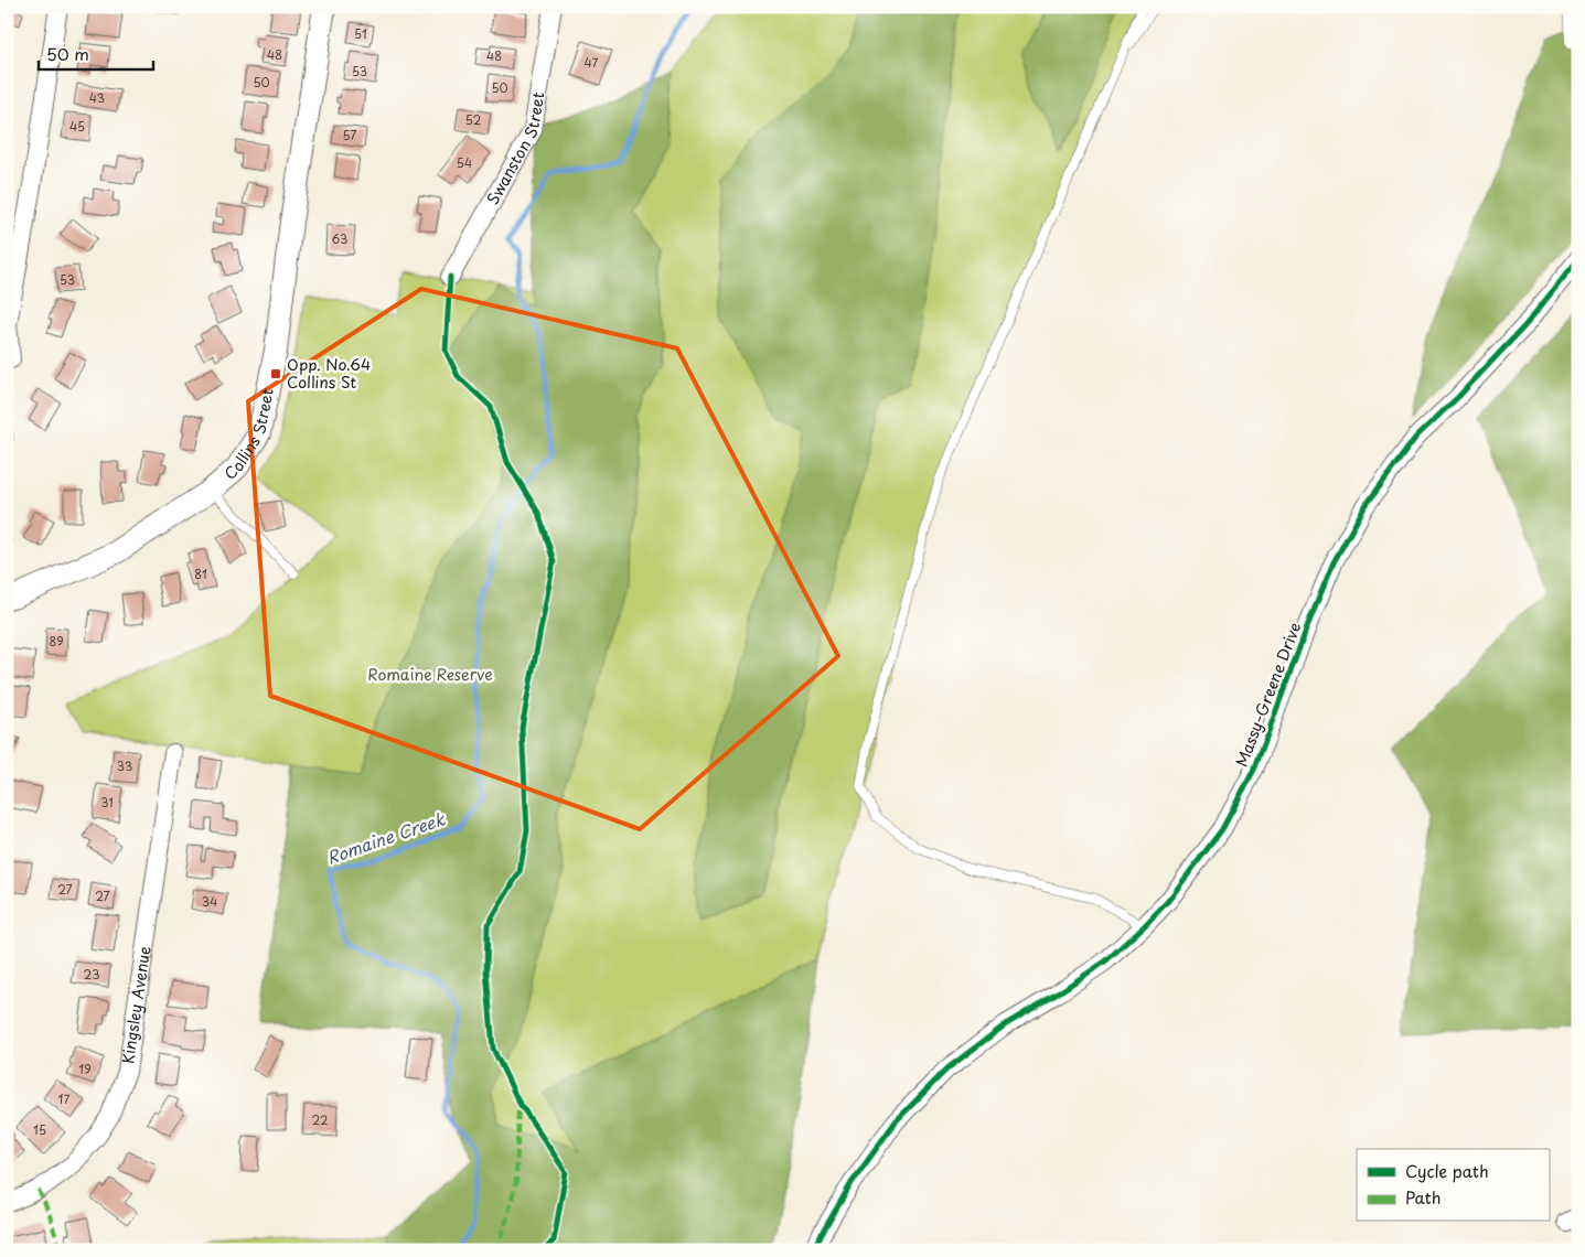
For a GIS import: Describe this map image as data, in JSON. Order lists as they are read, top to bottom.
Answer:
{
  "streets": {
    "street": [
      "Swanston Street",
      "Collins Street",
      "Massy-Greene Drive",
      "Kingsley Avenue"
    ]
  },
  "water": ["Romaine Creek"],
  "parks": ["Romaine Reserve"],
  "places": {
    "transit": ["Opp. No.64 Collins St"]
  },
  "house_numbers": [
    "51",
    "48",
    "48",
    "47",
    "53",
    "50",
    "50",
    "43",
    "52",
    "45",
    "57",
    "54",
    "63",
    "53",
    "81",
    "89",
    "33",
    "31",
    "27",
    "27",
    "34",
    "23",
    "19",
    "17",
    "22",
    "15"
  ],
  "legend": ["Cycle path", "Path"],
  "scale_bar": "50 m"
}
